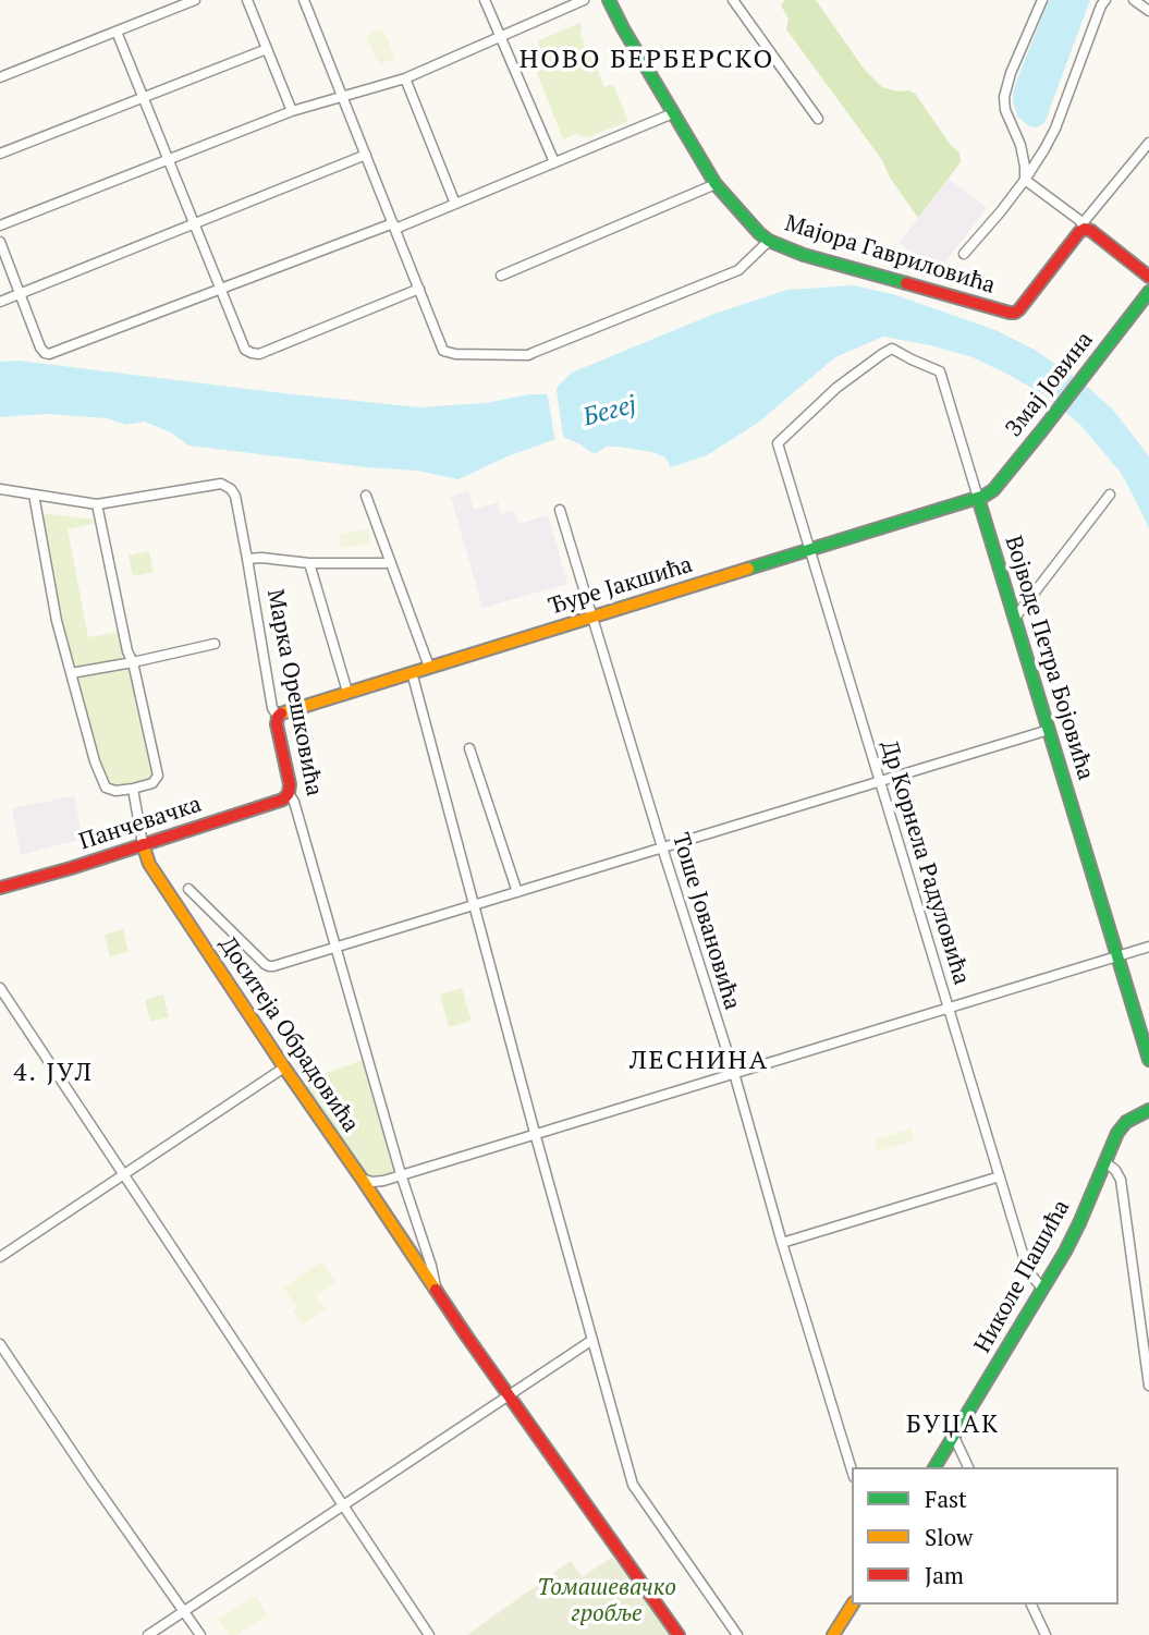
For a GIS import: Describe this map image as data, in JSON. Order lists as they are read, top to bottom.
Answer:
{
  "streets": {
    "street": [
      "Мајора Гавриловића",
      "Змај Јовина",
      "Ђуре Јакшића",
      "Војводе Петра Бојовића",
      "Марка Орешковића",
      "Панчевачка",
      "Др Корнела Радуловића",
      "Тоше Јовановића",
      "Доситеја Обрадовића",
      "Николе Пашића"
    ]
  },
  "crossings": [
    ["Змај Јовина", "Ђуре Јакшића"],
    ["Змај Јовина", "Војводе Петра Бојовића"],
    ["Ђуре Јакшића", "Војводе Петра Бојовића"],
    ["Ђуре Јакшића", "Марка Орешковића"],
    ["Ђуре Јакшића", "Др Корнела Радуловића"],
    ["Ђуре Јакшића", "Тоше Јовановића"],
    ["Војводе Петра Бојовића", "Др Корнела Радуловића"],
    ["Марка Орешковића", "Панчевачка"],
    ["Марка Орешковића", "Доситеја Обрадовића"],
    ["Панчевачка", "Доситеја Обрадовића"],
    ["Др Корнела Радуловића", "Николе Пашића"]
  ],
  "districts": [
    "НОВО БЕРБЕРСКО",
    "ЛЕСНИНА",
    "4. ЈУЛ",
    "БУЏАК"
  ],
  "water": ["Бегеј"],
  "parks": ["Томашевачко гробље"],
  "legend": ["Fast", "Slow", "Jam"]
}
